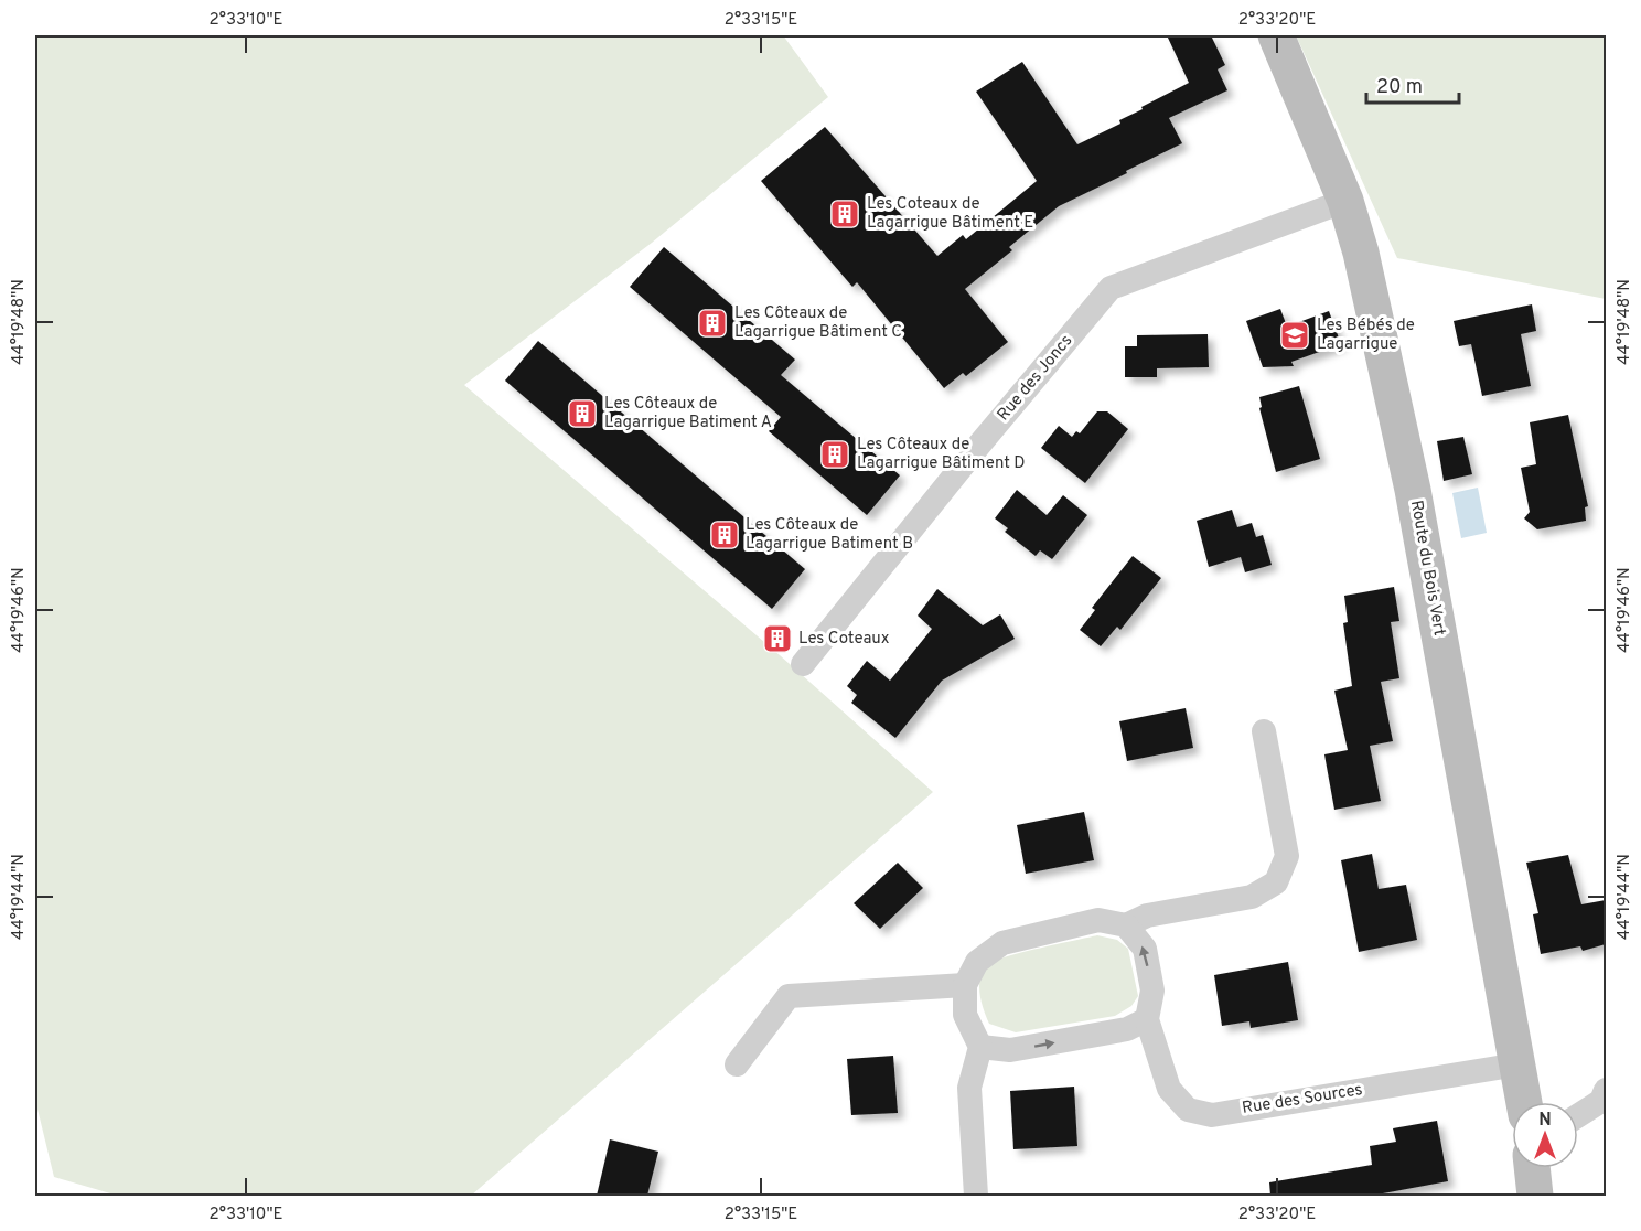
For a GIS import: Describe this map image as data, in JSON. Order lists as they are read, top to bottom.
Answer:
{
  "streets": {
    "street": ["Rue des Joncs", "Route du Bois Vert", "Rue des Sources"]
  },
  "crossings": [
    ["Rue des Joncs", "Route du Bois Vert"],
    ["Route du Bois Vert", "Rue des Sources"]
  ],
  "places": {
    "building": [
      "Les Coteaux de Lagarrigue Bâtiment E",
      "Les Côteaux de Lagarrigue Bâtiment C",
      "Les Côteaux de Lagarrigue Batiment A",
      "Les Côteaux de Lagarrigue Bâtiment D",
      "Les Côteaux de Lagarrigue Batiment B",
      "Les Coteaux"
    ],
    "school or university": ["Les Bébés de Lagarrigue"]
  },
  "scale_bar": "20 m",
  "north": "top",
  "coordinates": [
    "2°33'10\"E",
    "2°33'15\"E",
    "2°33'20\"E",
    "44°19'48\"N",
    "44°19'46\"N",
    "44°19'44\"N"
  ]
}
